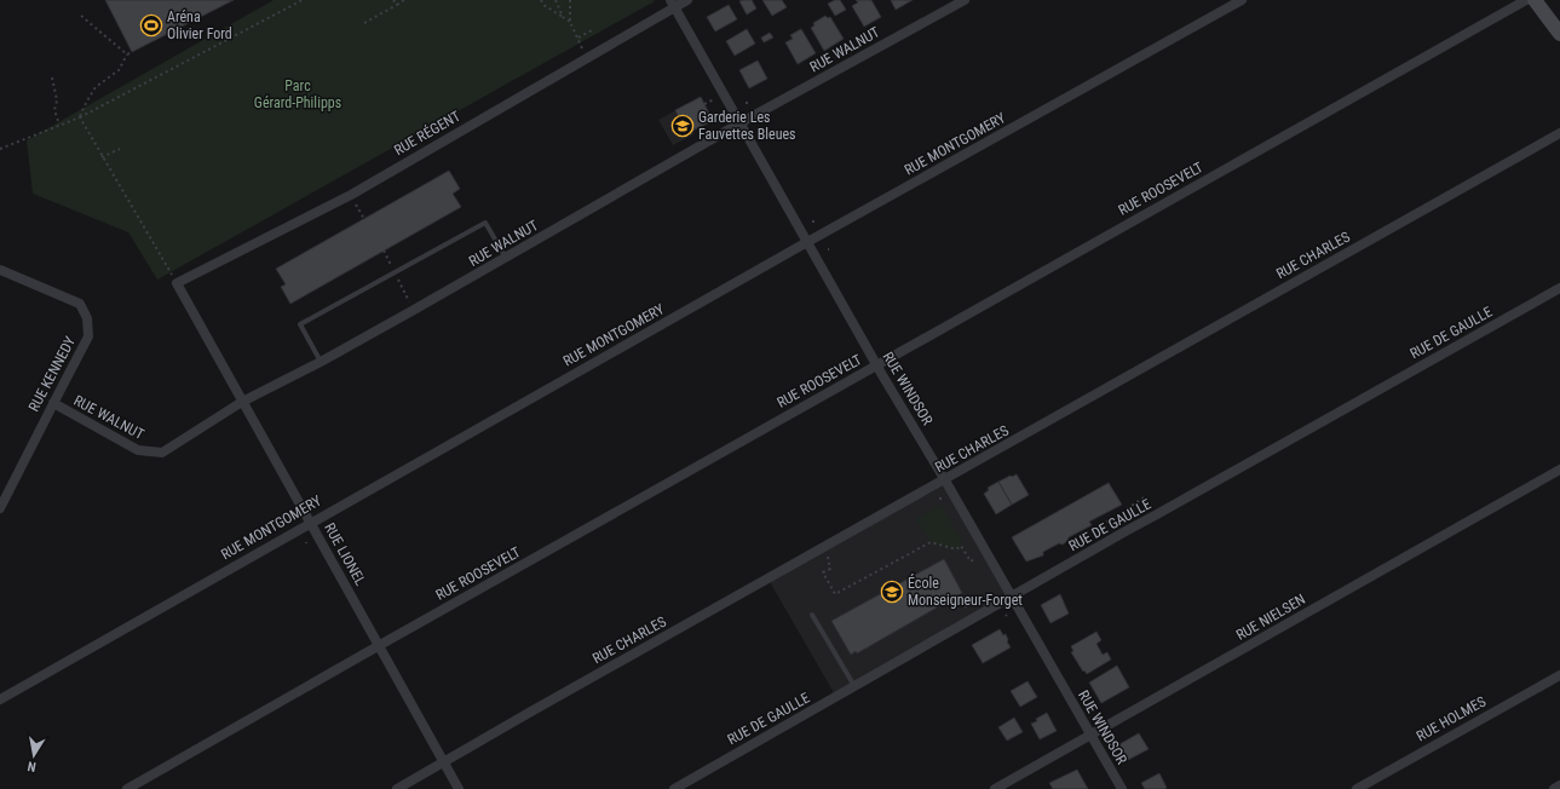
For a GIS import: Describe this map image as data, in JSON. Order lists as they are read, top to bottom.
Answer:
{
  "streets": {
    "street": [
      "RUE WALNUT",
      "RUE RÉGENT",
      "RUE MONTGOMERY",
      "RUE ROOSEVELT",
      "RUE CHARLES",
      "RUE DE GAULLE",
      "RUE KENNEDY",
      "RUE WINDSOR",
      "RUE LIONEL",
      "RUE NIELSEN",
      "RUE HOLMES"
    ]
  },
  "crossings": [
    ["RUE WALNUT", "RUE KENNEDY"],
    ["RUE WALNUT", "RUE WINDSOR"],
    ["RUE WALNUT", "RUE LIONEL"],
    ["RUE RÉGENT", "RUE WINDSOR"],
    ["RUE RÉGENT", "RUE LIONEL"],
    ["RUE MONTGOMERY", "RUE WINDSOR"],
    ["RUE MONTGOMERY", "RUE LIONEL"],
    ["RUE ROOSEVELT", "RUE WINDSOR"],
    ["RUE ROOSEVELT", "RUE LIONEL"],
    ["RUE CHARLES", "RUE WINDSOR"],
    ["RUE CHARLES", "RUE LIONEL"],
    ["RUE DE GAULLE", "RUE WINDSOR"],
    ["RUE WINDSOR", "RUE NIELSEN"]
  ],
  "parks": ["Parc Gérard-Philipps"],
  "places": {
    "sports": ["Aréna Olivier Ford"],
    "school or university": ["Garderie Les Fauvettes Bleues", "École Monseigneur-Forget"]
  },
  "north": "bottom"
}
